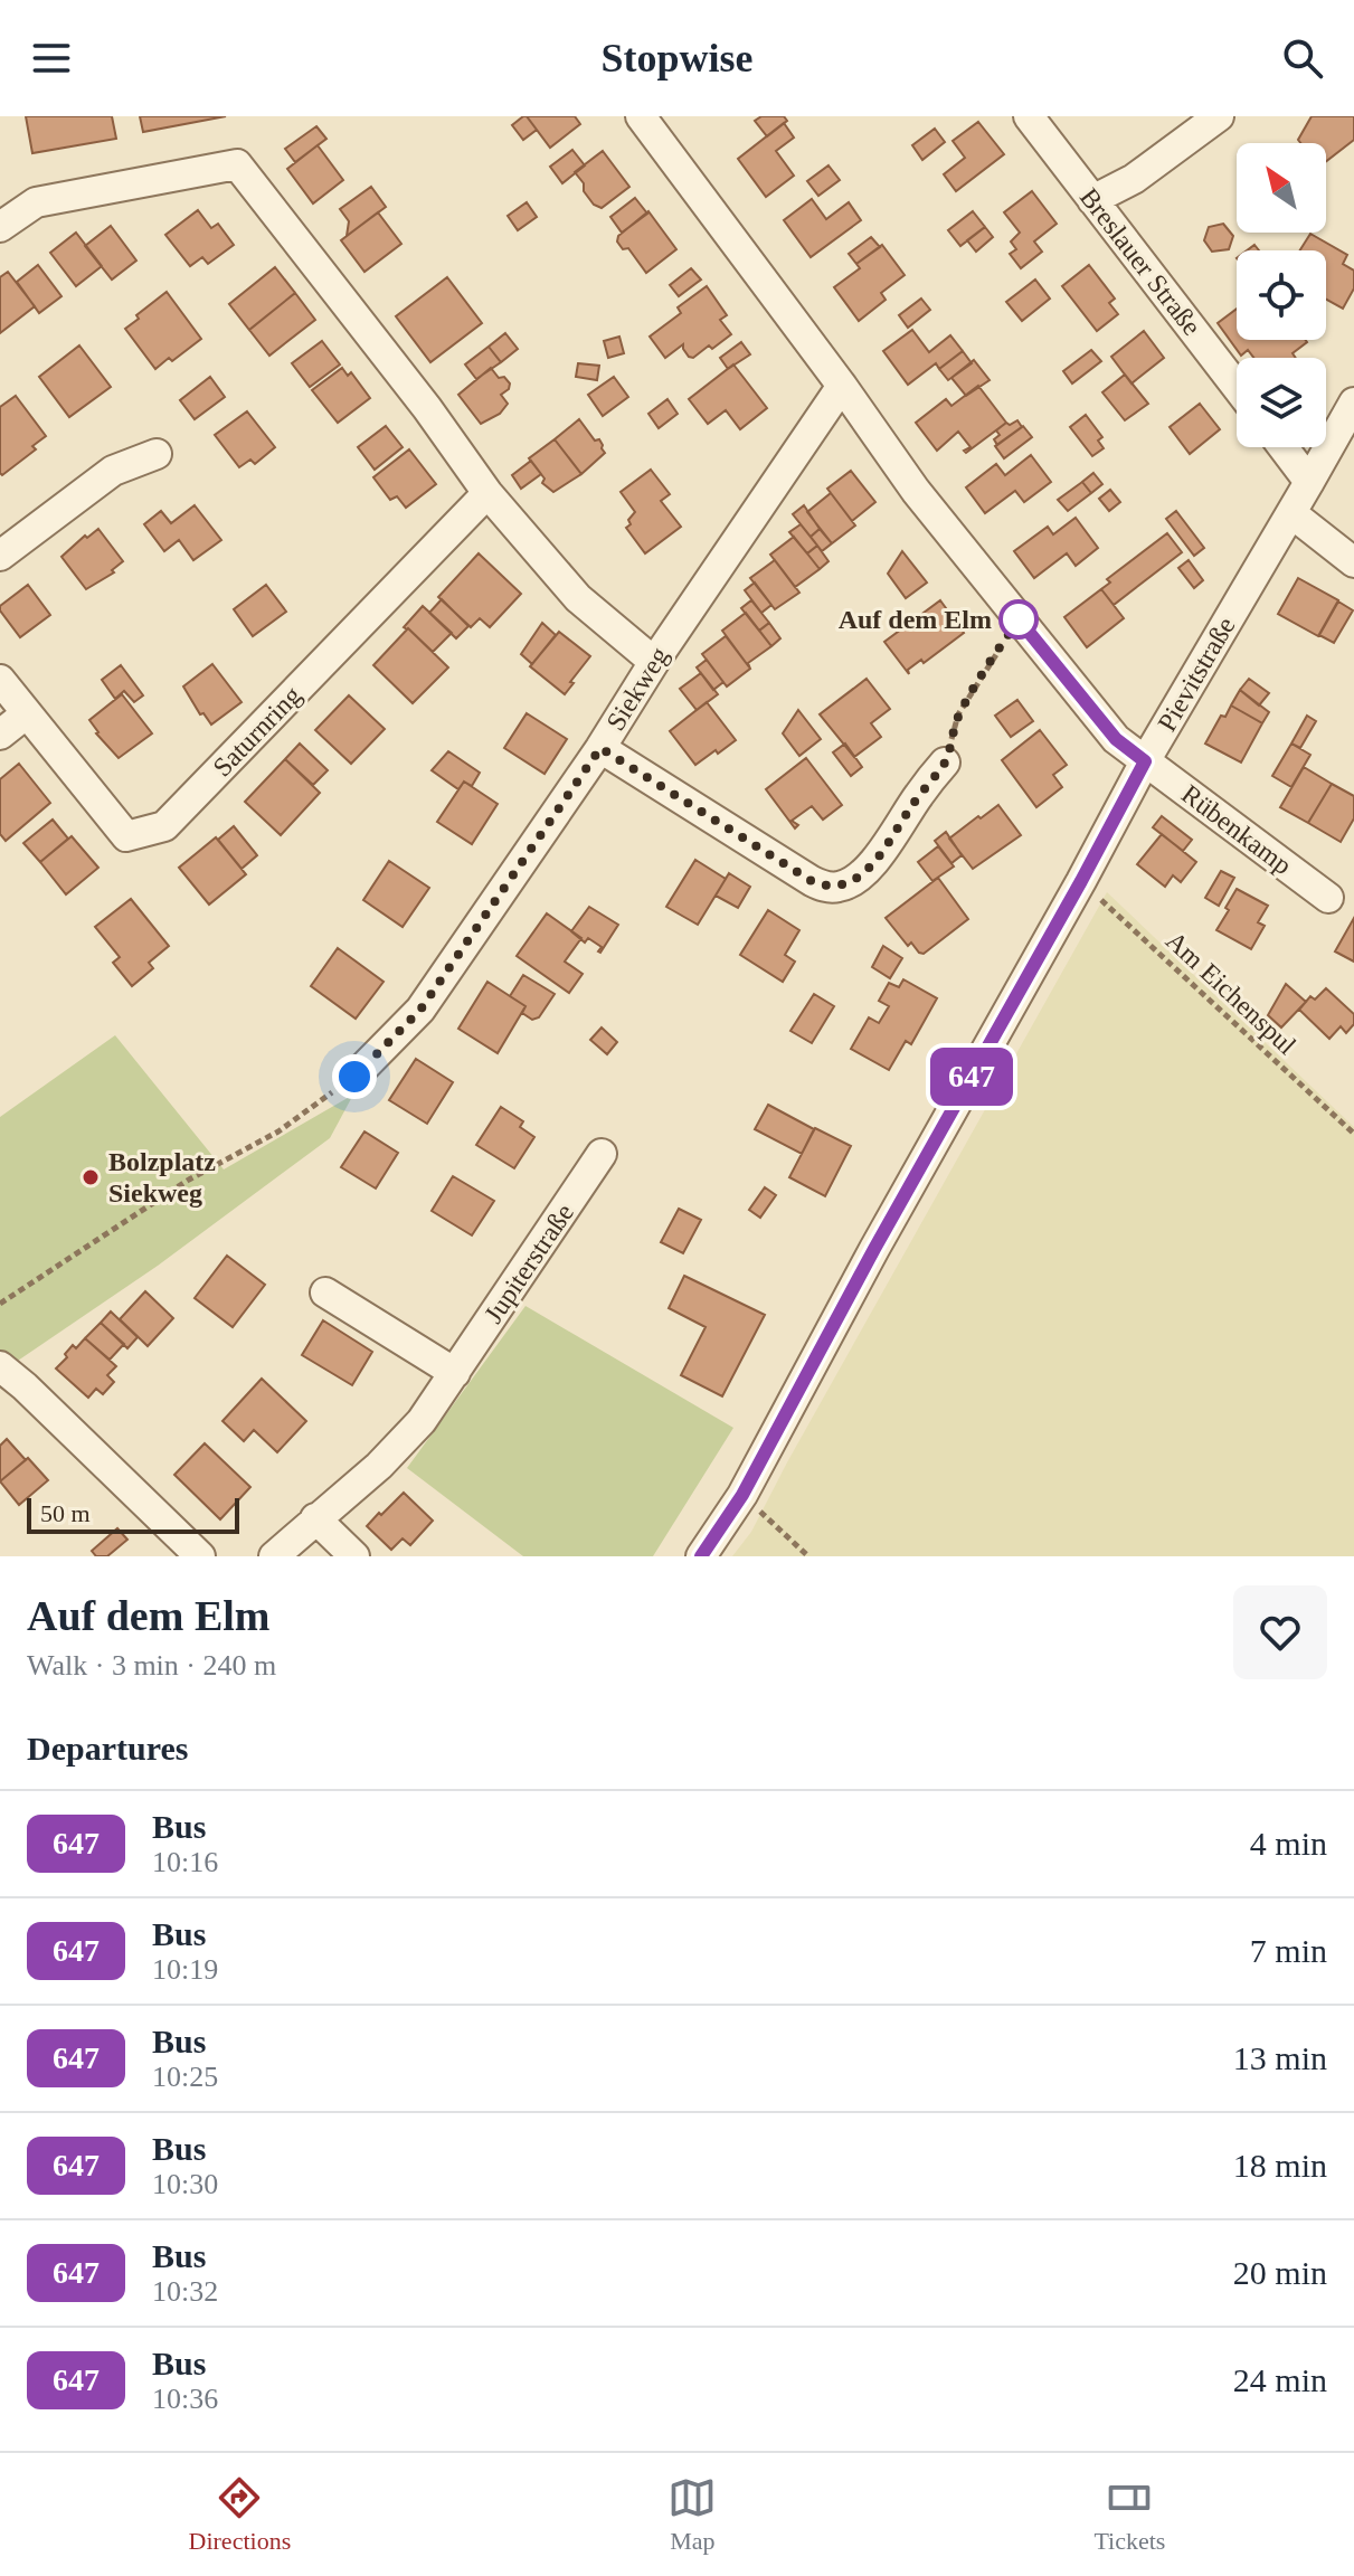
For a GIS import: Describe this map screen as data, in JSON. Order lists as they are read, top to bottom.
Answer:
{
  "streets": {
    "street": [
      "Breslauer Straße",
      "Pievitstraße",
      "Siekweg",
      "Saturnring",
      "Rübenkamp",
      "Jupiterstraße"
    ],
    "path": ["Am Eichenspul"]
  },
  "crossings": [
    ["Pievitstraße", "Rübenkamp"],
    ["Pievitstraße", "Am Eichenspul"]
  ],
  "places": ["Auf dem Elm", "Bolzplatz Siekweg"],
  "lines": ["bus line 647"],
  "scale_bar": "50 m",
  "north": "top left",
  "page": {
    "header": "Stopwise",
    "on_map": "647",
    "scale": "50 m",
    "heading": [
      ["Auf dem Elm", "Walk · 3 min · 240 m"],
      "Departures"
    ],
    "list": [
      {
        "mark": "647",
        "name": "Bus",
        "note": "10:16",
        "value": "4 min"
      },
      {
        "mark": "647",
        "name": "Bus",
        "note": "10:19",
        "value": "7 min"
      },
      {
        "mark": "647",
        "name": "Bus",
        "note": "10:25",
        "value": "13 min"
      },
      {
        "mark": "647",
        "name": "Bus",
        "note": "10:30",
        "value": "18 min"
      },
      {
        "mark": "647",
        "name": "Bus",
        "note": "10:32",
        "value": "20 min"
      },
      {
        "mark": "647",
        "name": "Bus",
        "note": "10:36",
        "value": "24 min"
      }
    ],
    "tabs": ["Directions", "Map", "Tickets"]
  }
}
